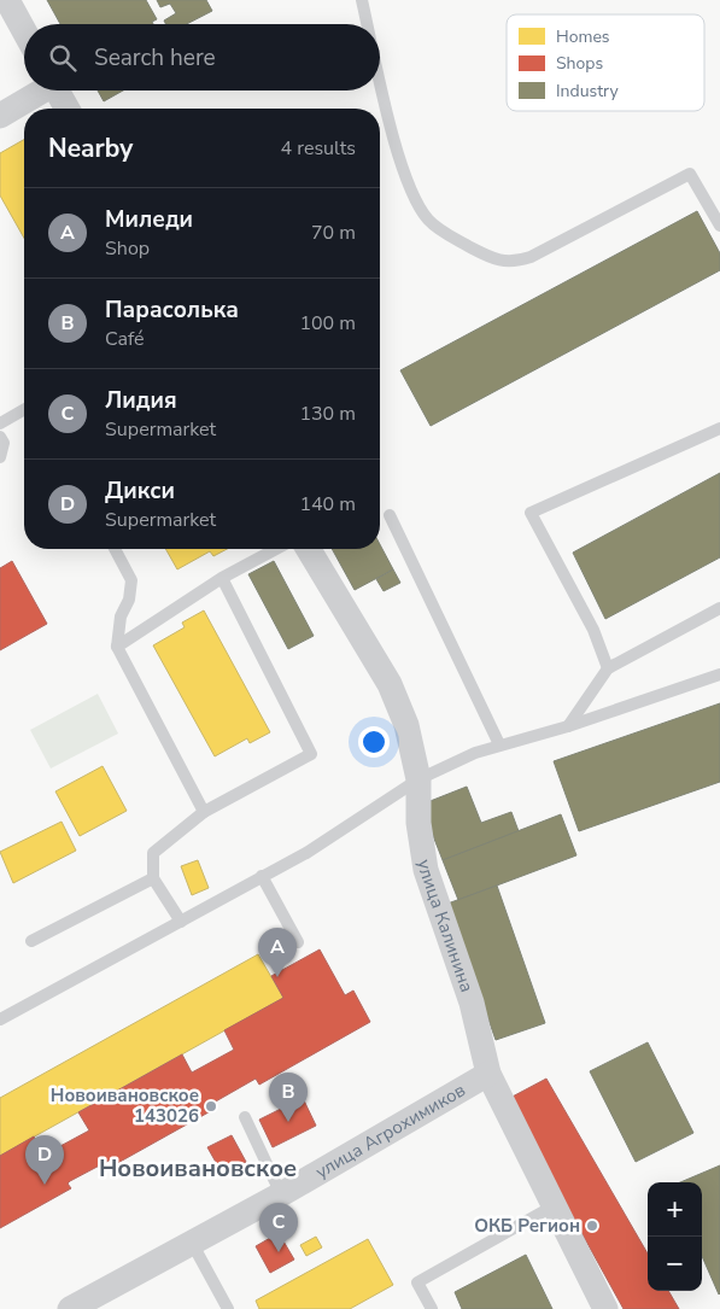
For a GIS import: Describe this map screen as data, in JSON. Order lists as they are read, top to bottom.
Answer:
{
  "streets": {
    "street": ["улица Калинина", "улица Агрохимиков"]
  },
  "crossings": [
    ["улица Калинина", "улица Агрохимиков"]
  ],
  "districts": ["Новоивановское"],
  "places": ["Новоивановское 143026", "ОКБ Регион"],
  "legend": ["Homes", "Shops", "Industry"],
  "page": {
    "search": "Search here",
    "heading": ["Nearby", "4 results"],
    "list": [
      {
        "mark": "A",
        "name": "Миледи",
        "note": "Shop",
        "value": "70 m"
      },
      {
        "mark": "B",
        "name": "Парасолька",
        "note": "Café",
        "value": "100 m"
      },
      {
        "mark": "C",
        "name": "Лидия",
        "note": "Supermarket",
        "value": "130 m"
      },
      {
        "mark": "D",
        "name": "Дикси",
        "note": "Supermarket",
        "value": "140 m"
      }
    ],
    "pins": [
      "A",
      "B",
      "D",
      "C"
    ],
    "map_buttons": ["+", "−"]
  }
}
